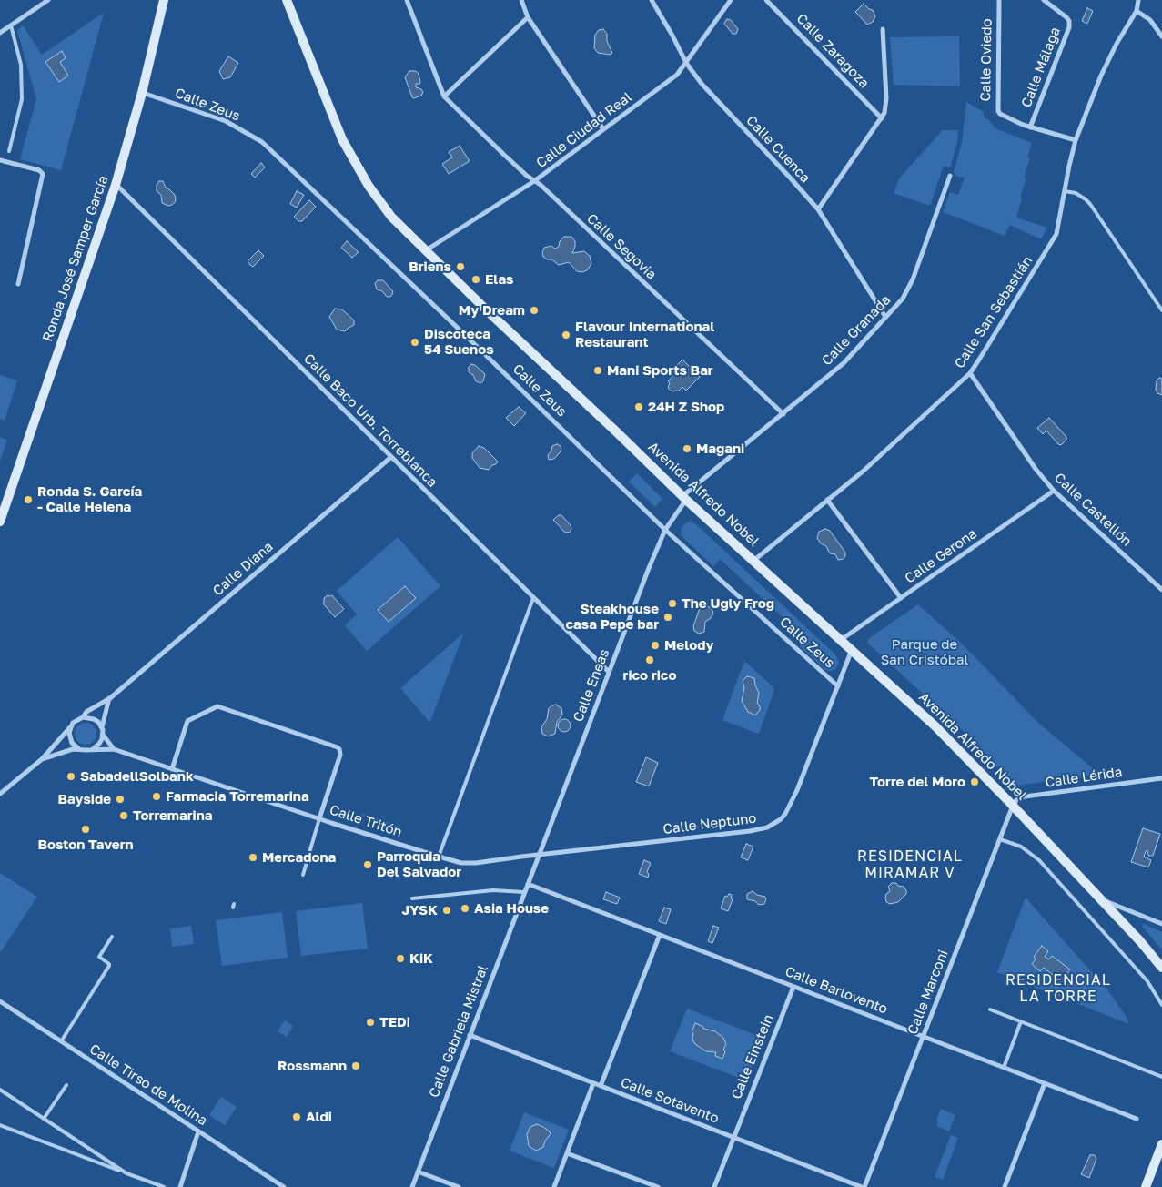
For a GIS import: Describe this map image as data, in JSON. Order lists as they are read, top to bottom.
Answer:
{
  "streets": {
    "main road": ["Ronda José Samper García", "Avenida Alfredo Nobel"],
    "street": [
      "Calle Zaragoza",
      "Calle Oviedo",
      "Calle Málaga",
      "Calle Zeus",
      "Calle Ciudad Real",
      "Calle Cuenca",
      "Calle Segovia",
      "Calle San Sebastián",
      "Calle Granada",
      "Calle Baco Urb. Torreblanca",
      "Calle Castellón",
      "Calle Gerona",
      "Calle Diana",
      "Calle Eneas",
      "Calle Lérida",
      "Calle Tritón",
      "Calle Neptuno",
      "Calle Barlovento",
      "Calle Marconi",
      "Calle Gabriela Mistral",
      "Calle Einstein",
      "Calle Tirso de Molina",
      "Calle Sotavento"
    ]
  },
  "crossings": [
    ["Calle Oviedo", "Calle Málaga"],
    ["Calle Zeus", "Ronda José Samper García"],
    ["Calle Zeus", "Calle Eneas"],
    ["Calle Zeus", "Calle Neptuno"],
    ["Calle Ciudad Real", "Calle Cuenca"],
    ["Calle Ciudad Real", "Calle Segovia"],
    ["Calle Ciudad Real", "Avenida Alfredo Nobel"],
    ["Calle Cuenca", "Calle Granada"],
    ["Calle Segovia", "Calle Granada"],
    ["Ronda José Samper García", "Calle Baco Urb. Torreblanca"],
    ["Calle San Sebastián", "Avenida Alfredo Nobel"],
    ["Calle San Sebastián", "Calle Castellón"],
    ["Calle Granada", "Avenida Alfredo Nobel"],
    ["Calle Granada", "Calle Eneas"],
    ["Calle Baco Urb. Torreblanca", "Calle Diana"],
    ["Calle Baco Urb. Torreblanca", "Calle Eneas"],
    ["Avenida Alfredo Nobel", "Calle Gerona"],
    ["Avenida Alfredo Nobel", "Calle Eneas"],
    ["Avenida Alfredo Nobel", "Calle Lérida"],
    ["Avenida Alfredo Nobel", "Calle Neptuno"],
    ["Avenida Alfredo Nobel", "Calle Marconi"],
    ["Calle Castellón", "Calle Gerona"],
    ["Calle Diana", "Calle Tritón"],
    ["Calle Eneas", "Calle Tritón"],
    ["Calle Eneas", "Calle Neptuno"],
    ["Calle Eneas", "Calle Barlovento"],
    ["Calle Eneas", "Calle Gabriela Mistral"],
    ["Calle Lérida", "Calle Marconi"],
    ["Calle Tritón", "Calle Neptuno"],
    ["Calle Barlovento", "Calle Marconi"],
    ["Calle Barlovento", "Calle Gabriela Mistral"],
    ["Calle Barlovento", "Calle Einstein"],
    ["Calle Marconi", "Calle Sotavento"],
    ["Calle Gabriela Mistral", "Calle Sotavento"],
    ["Calle Einstein", "Calle Sotavento"]
  ],
  "districts": ["RESIDENCIAL MIRAMAR V", "RESIDENCIAL LA TORRE"],
  "parks": ["Parque de San Cristóbal"],
  "places": [
    "Briens",
    "Elas",
    "My Dream",
    "Flavour International Restaurant",
    "Discoteca 54 Suenos",
    "Mani Sports Bar",
    "24H Z Shop",
    "Magani",
    "Ronda S. García - Calle Helena",
    "The Ugly Frog",
    "Steakhouse casa Pepe bar",
    "Melody",
    "rico rico",
    "SabadellSolbank",
    "Torre del Moro",
    "Farmacia Torremarina",
    "Bayside",
    "Torremarina",
    "Boston Tavern",
    "Mercadona",
    "Parroquia Del Salvador",
    "Asia House",
    "JYSK",
    "KiK",
    "TEDi",
    "Rossmann",
    "Aldi"
  ]
}
